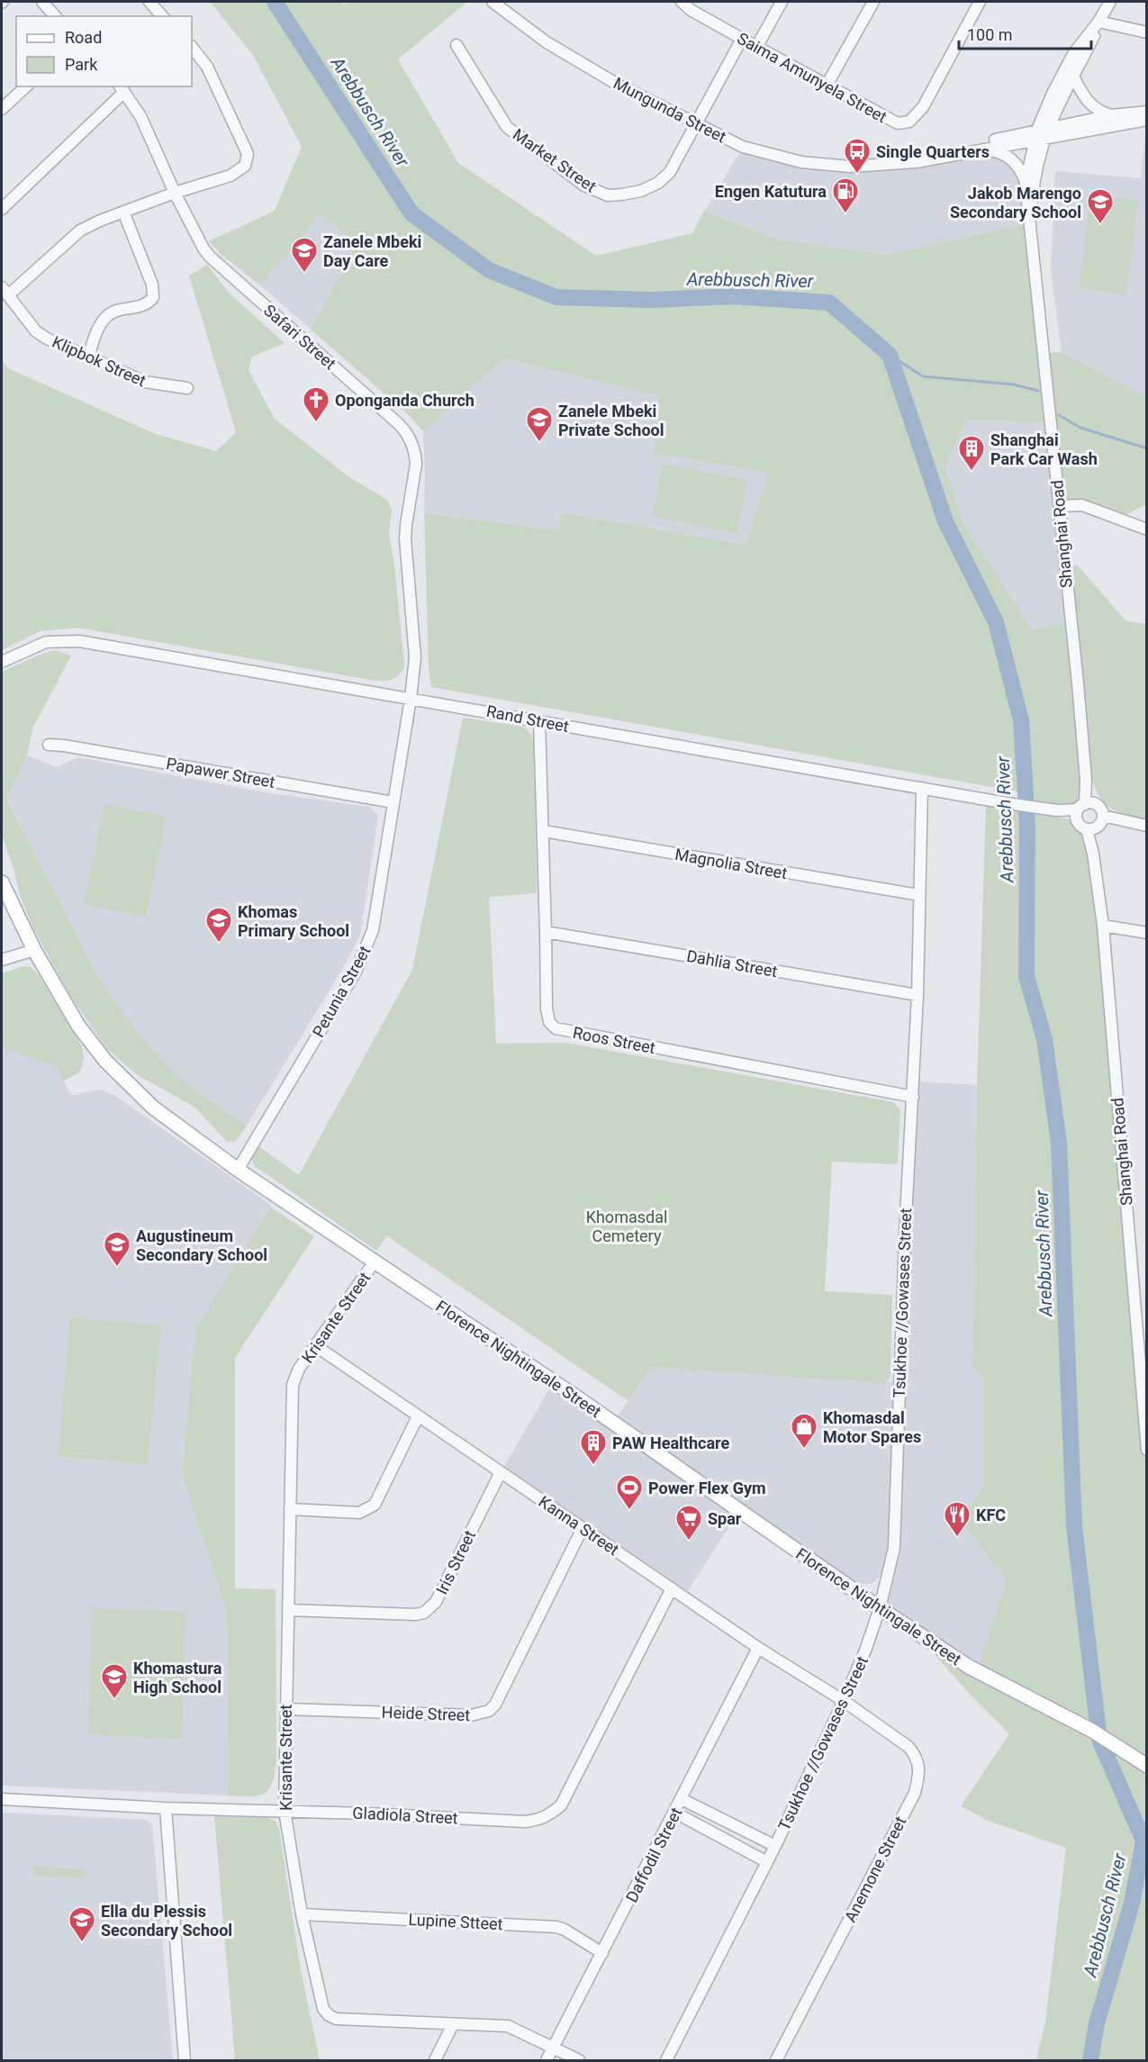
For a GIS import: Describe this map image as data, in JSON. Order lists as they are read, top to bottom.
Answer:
{
  "streets": {
    "main road": ["Florence Nightingale Street"],
    "street": [
      "Saima Amunyela Street",
      "Mungunda Street",
      "Market Street",
      "Safari Street",
      "Klipbok Street",
      "Shanghai Road",
      "Rand Street",
      "Papawer Street",
      "Magnolia Street",
      "Dahlia Street",
      "Petunia Street",
      "Roos Street",
      "Tsukhoe //Gowases Street",
      "Krisante Street",
      "Kanna Street",
      "Iris Street",
      "Heide Street",
      "Gladiola Street",
      "Daffodil Street",
      "Anemone Street",
      "Lupine Stteet"
    ]
  },
  "crossings": [
    ["Saima Amunyela Street", "Market Street"],
    ["Mungunda Street", "Market Street"],
    ["Mungunda Street", "Shanghai Road"],
    ["Safari Street", "Rand Street"],
    ["Safari Street", "Petunia Street"],
    ["Shanghai Road", "Rand Street"],
    ["Rand Street", "Petunia Street"],
    ["Rand Street", "Roos Street"],
    ["Rand Street", "Tsukhoe //Gowases Street"],
    ["Papawer Street", "Petunia Street"],
    ["Magnolia Street", "Roos Street"],
    ["Magnolia Street", "Tsukhoe //Gowases Street"],
    ["Dahlia Street", "Roos Street"],
    ["Dahlia Street", "Tsukhoe //Gowases Street"],
    ["Petunia Street", "Florence Nightingale Street"],
    ["Roos Street", "Tsukhoe //Gowases Street"],
    ["Tsukhoe //Gowases Street", "Florence Nightingale Street"],
    ["Tsukhoe //Gowases Street", "Kanna Street"],
    ["Tsukhoe //Gowases Street", "Anemone Street"],
    ["Krisante Street", "Florence Nightingale Street"],
    ["Krisante Street", "Kanna Street"],
    ["Krisante Street", "Iris Street"],
    ["Krisante Street", "Heide Street"],
    ["Krisante Street", "Gladiola Street"],
    ["Krisante Street", "Daffodil Street"],
    ["Krisante Street", "Lupine Stteet"],
    ["Kanna Street", "Iris Street"],
    ["Kanna Street", "Heide Street"],
    ["Kanna Street", "Gladiola Street"],
    ["Kanna Street", "Daffodil Street"],
    ["Kanna Street", "Anemone Street"],
    ["Daffodil Street", "Lupine Stteet"]
  ],
  "water": ["Arebbusch River"],
  "parks": ["Khomasdal Cemetery"],
  "places": {
    "bus stop": ["Single Quarters"],
    "fuel station": ["Engen Katutura"],
    "school or university": [
      "Jakob Marengo Secondary School",
      "Zanele Mbeki Day Care",
      "Zanele Mbeki Private School",
      "Khomas Primary School",
      "Augustineum Secondary School",
      "Khomastura High School",
      "Ella du Plessis Secondary School"
    ],
    "church": ["Oponganda Church"],
    "building": ["Shanghai Park Car Wash", "PAW Healthcare"],
    "shop": ["Khomasdal Motor Spares"],
    "sports": ["Power Flex Gym"],
    "restaurant": ["KFC"],
    "supermarket": ["Spar"]
  },
  "legend": ["Road", "Park"],
  "scale_bar": "100 m"
}
